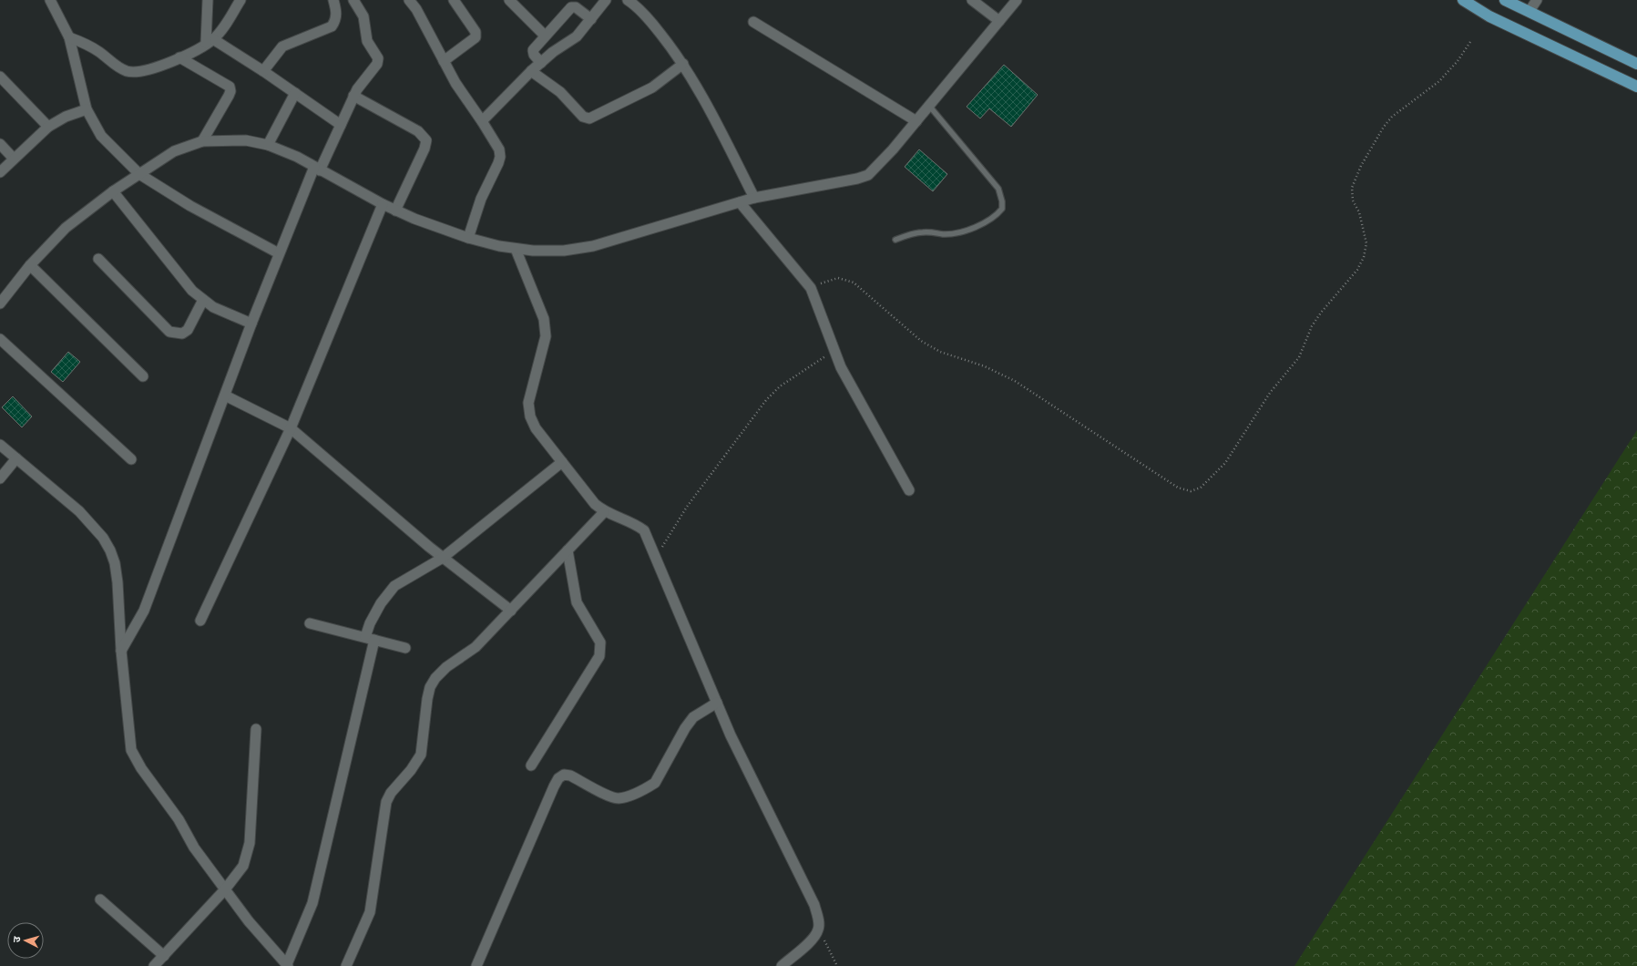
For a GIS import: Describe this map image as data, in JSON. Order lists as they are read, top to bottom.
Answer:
{
  "north": "left"
}
